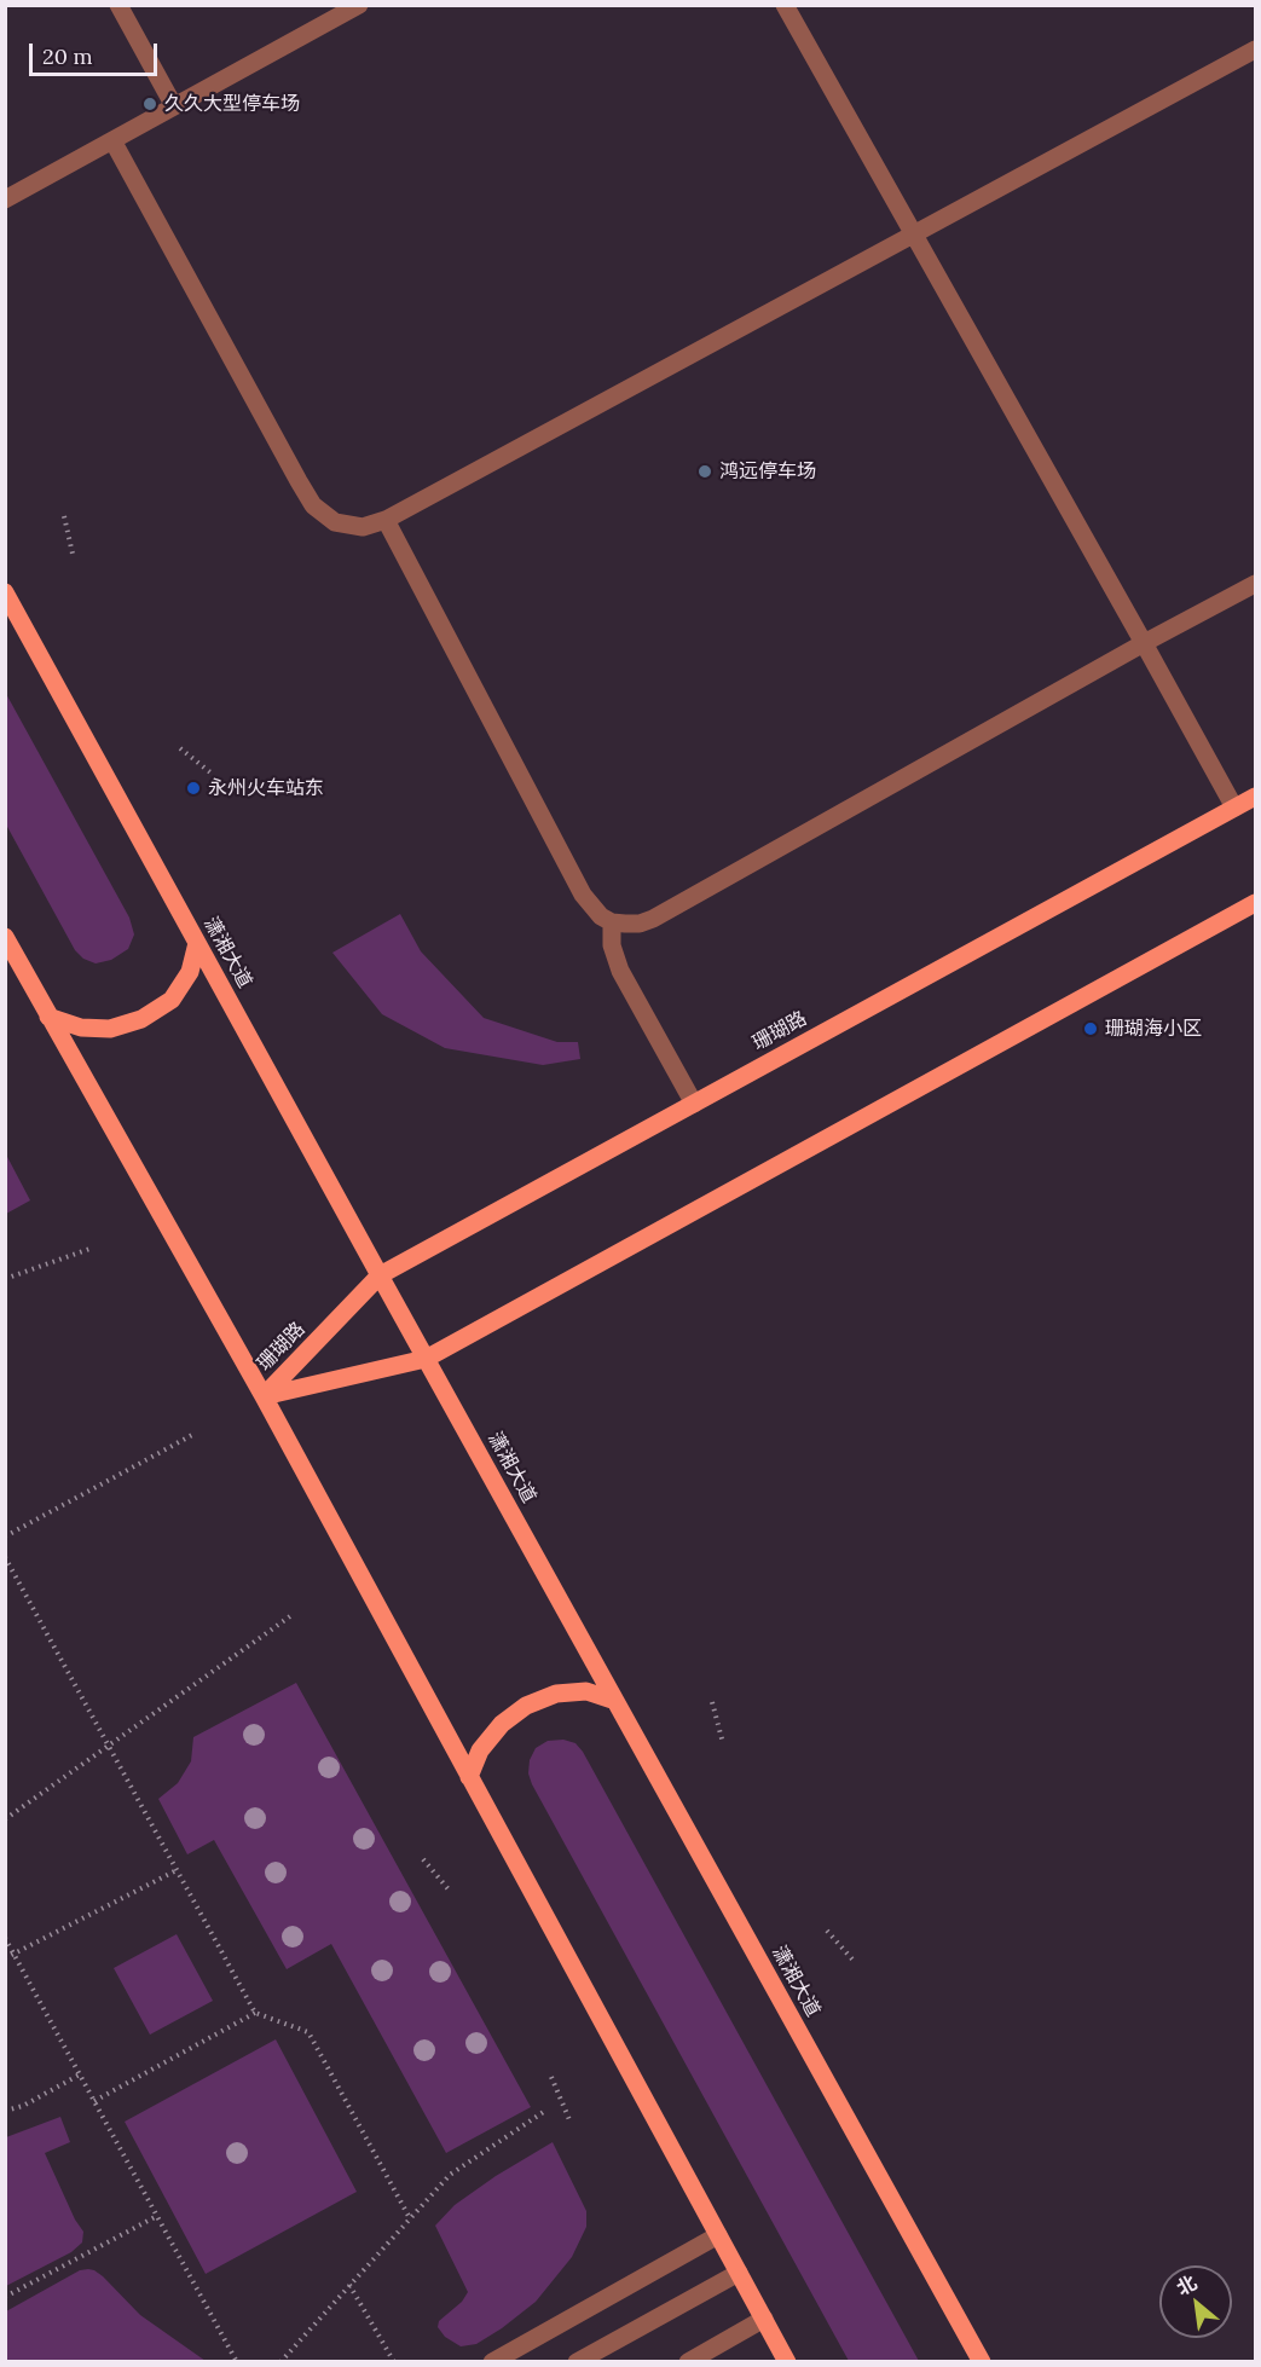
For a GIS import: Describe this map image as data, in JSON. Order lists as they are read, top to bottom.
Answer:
{
  "streets": {
    "main road": ["潇湘大道", "珊瑚路"]
  },
  "crossings": [
    ["潇湘大道", "珊瑚路"]
  ],
  "places": [
    "久久大型停车场",
    "鸿远停车场",
    "永州火车站东",
    "珊瑚海小区"
  ],
  "scale_bar": "20 m",
  "north": "top left"
}
